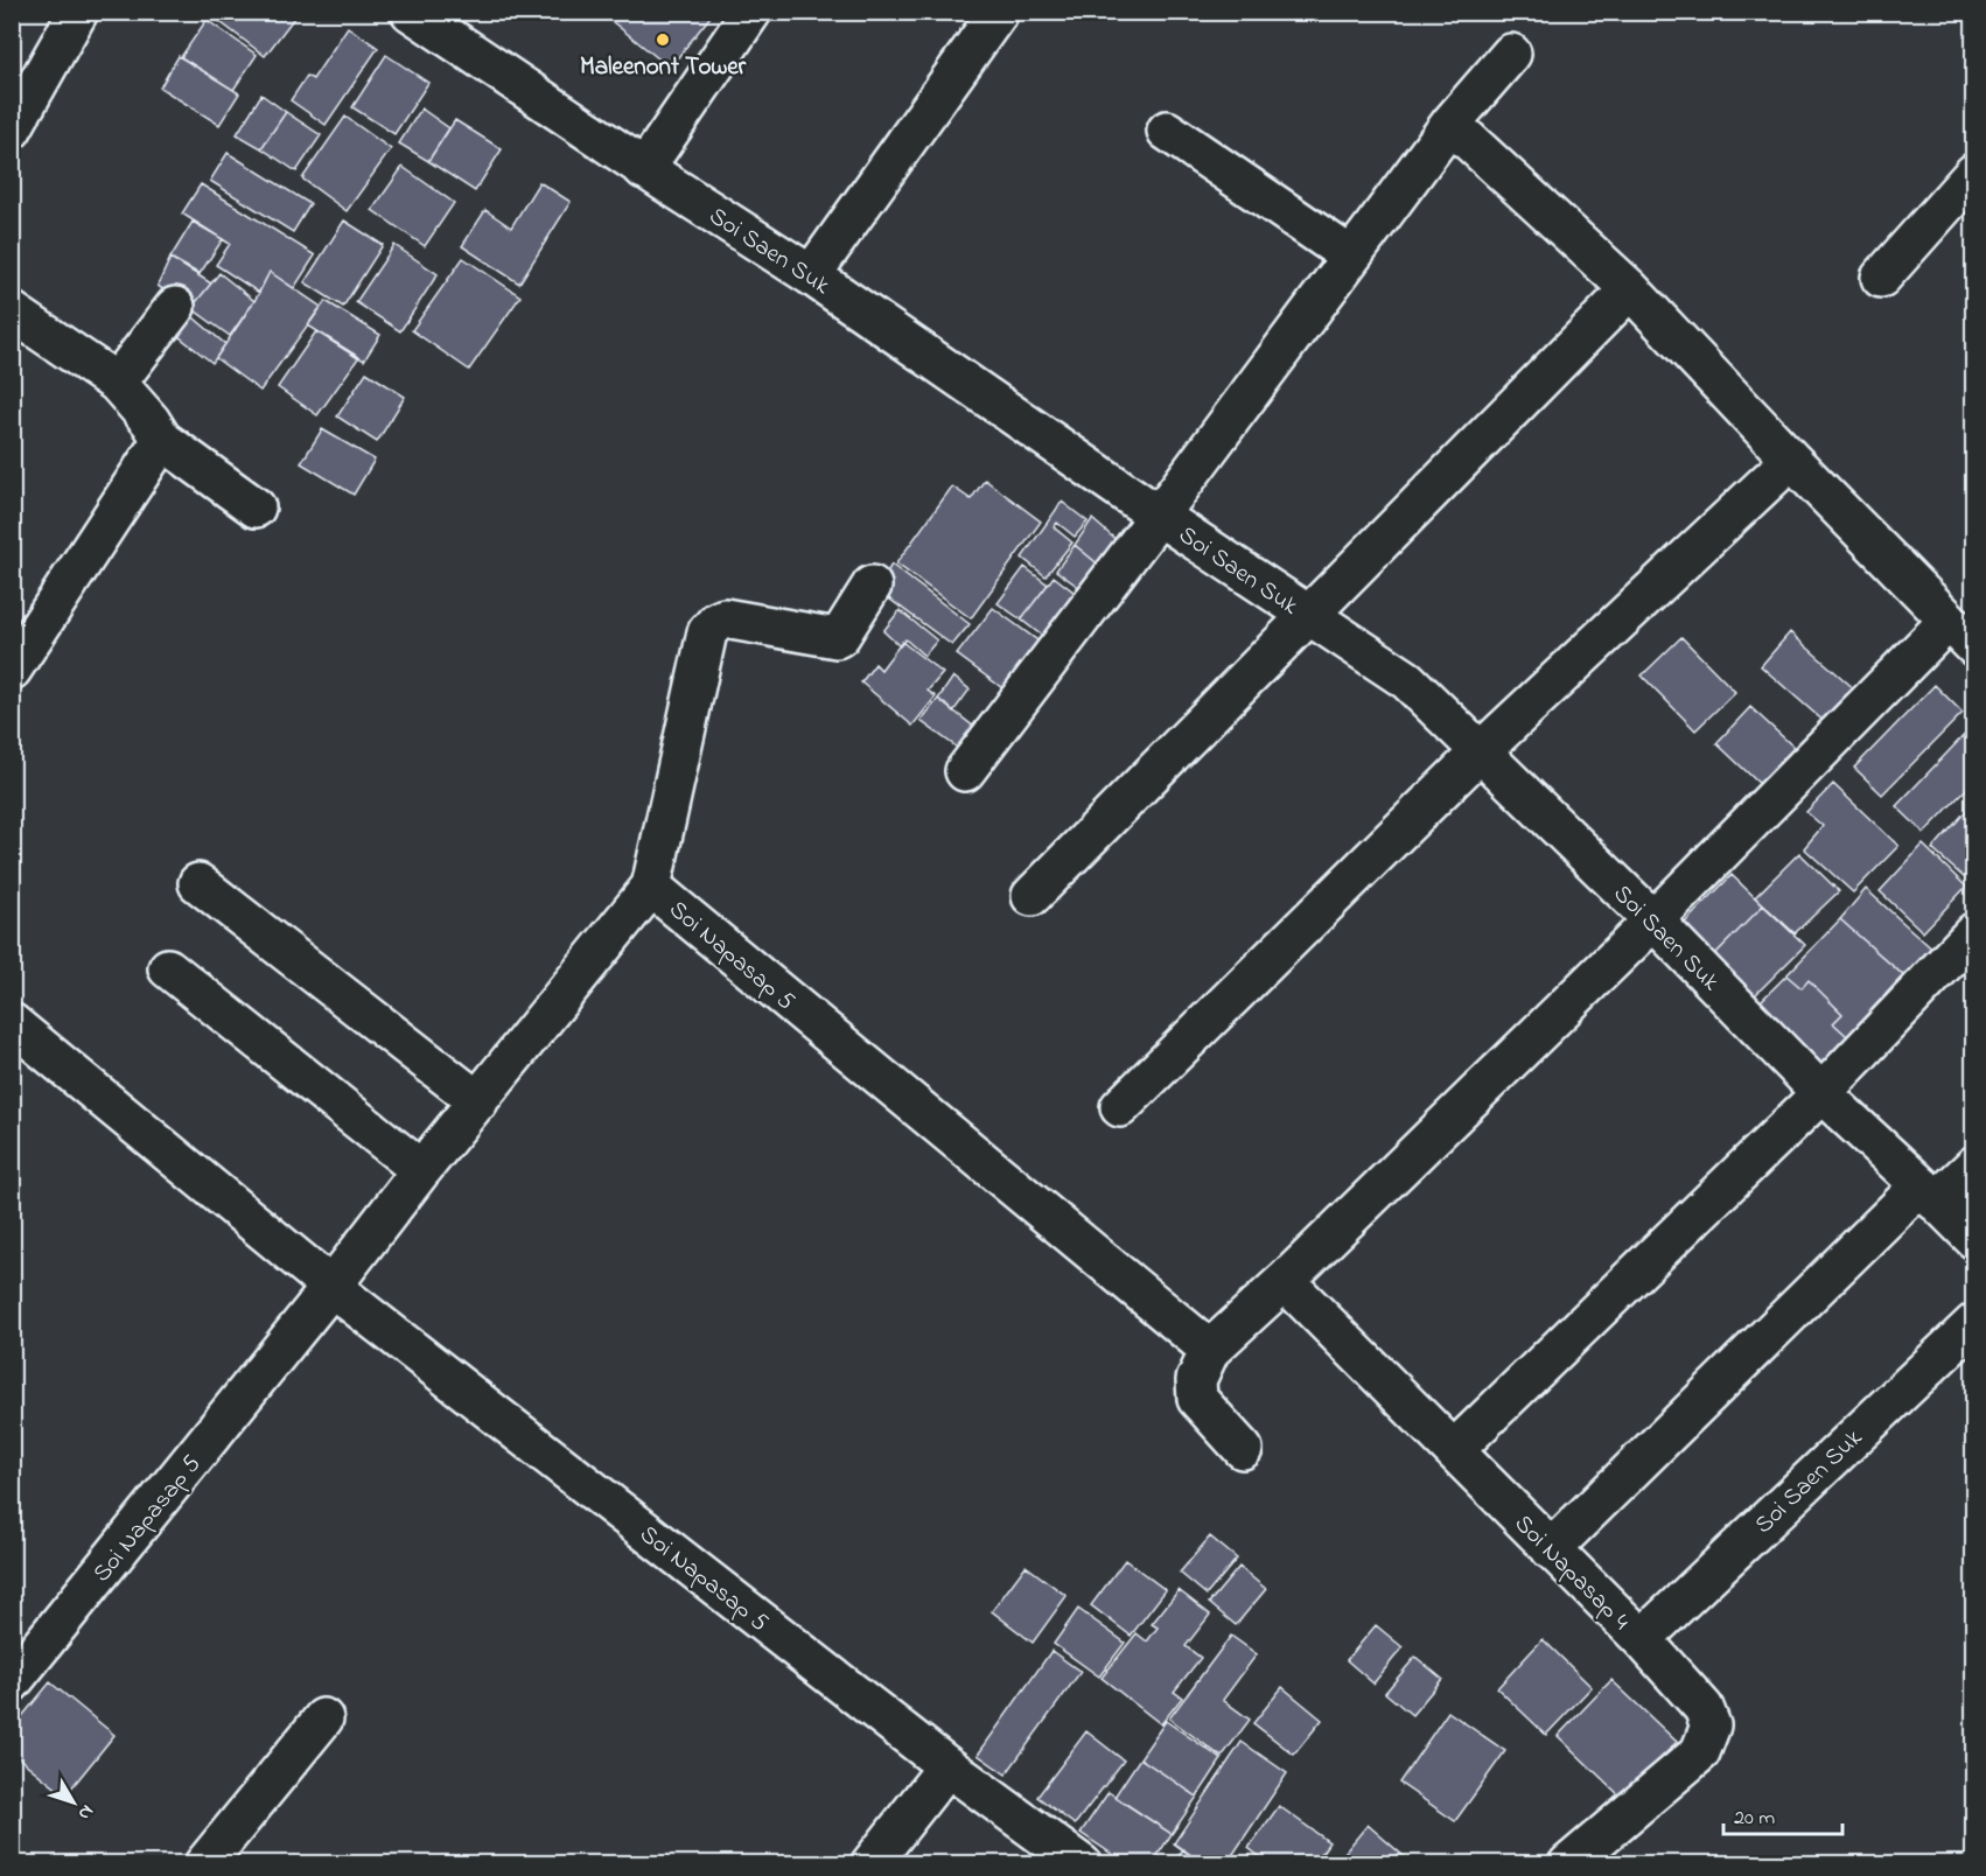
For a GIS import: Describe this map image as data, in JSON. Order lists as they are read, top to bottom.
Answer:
{
  "streets": {
    "street": ["Soi Saen Suk", "Soi Napasap 5", "Soi Napasap 4"]
  },
  "crossings": [
    ["Soi Saen Suk", "Soi Napasap 4"]
  ],
  "places": ["Maleenont Tower"],
  "scale_bar": "20 m",
  "north": "bottom right"
}
